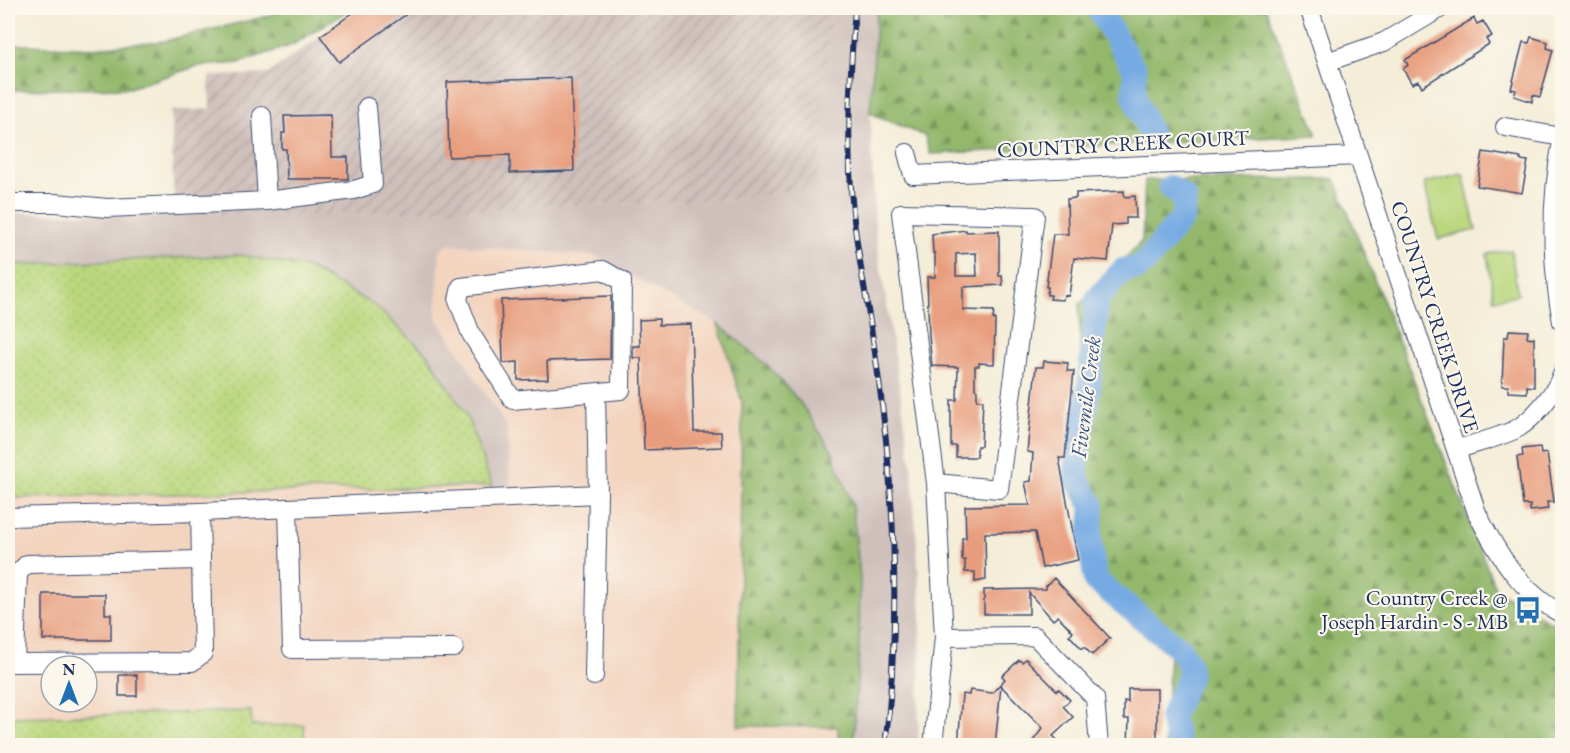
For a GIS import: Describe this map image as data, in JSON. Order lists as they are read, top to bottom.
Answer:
{
  "streets": {
    "street": ["COUNTRY CREEK COURT", "COUNTRY CREEK DRIVE"]
  },
  "crossings": [
    ["COUNTRY CREEK COURT", "COUNTRY CREEK DRIVE"]
  ],
  "water": ["Fivemile Creek"],
  "places": {
    "bus stop": ["Country Creek @ Joseph Hardin - S - MB"]
  },
  "north": "top"
}
